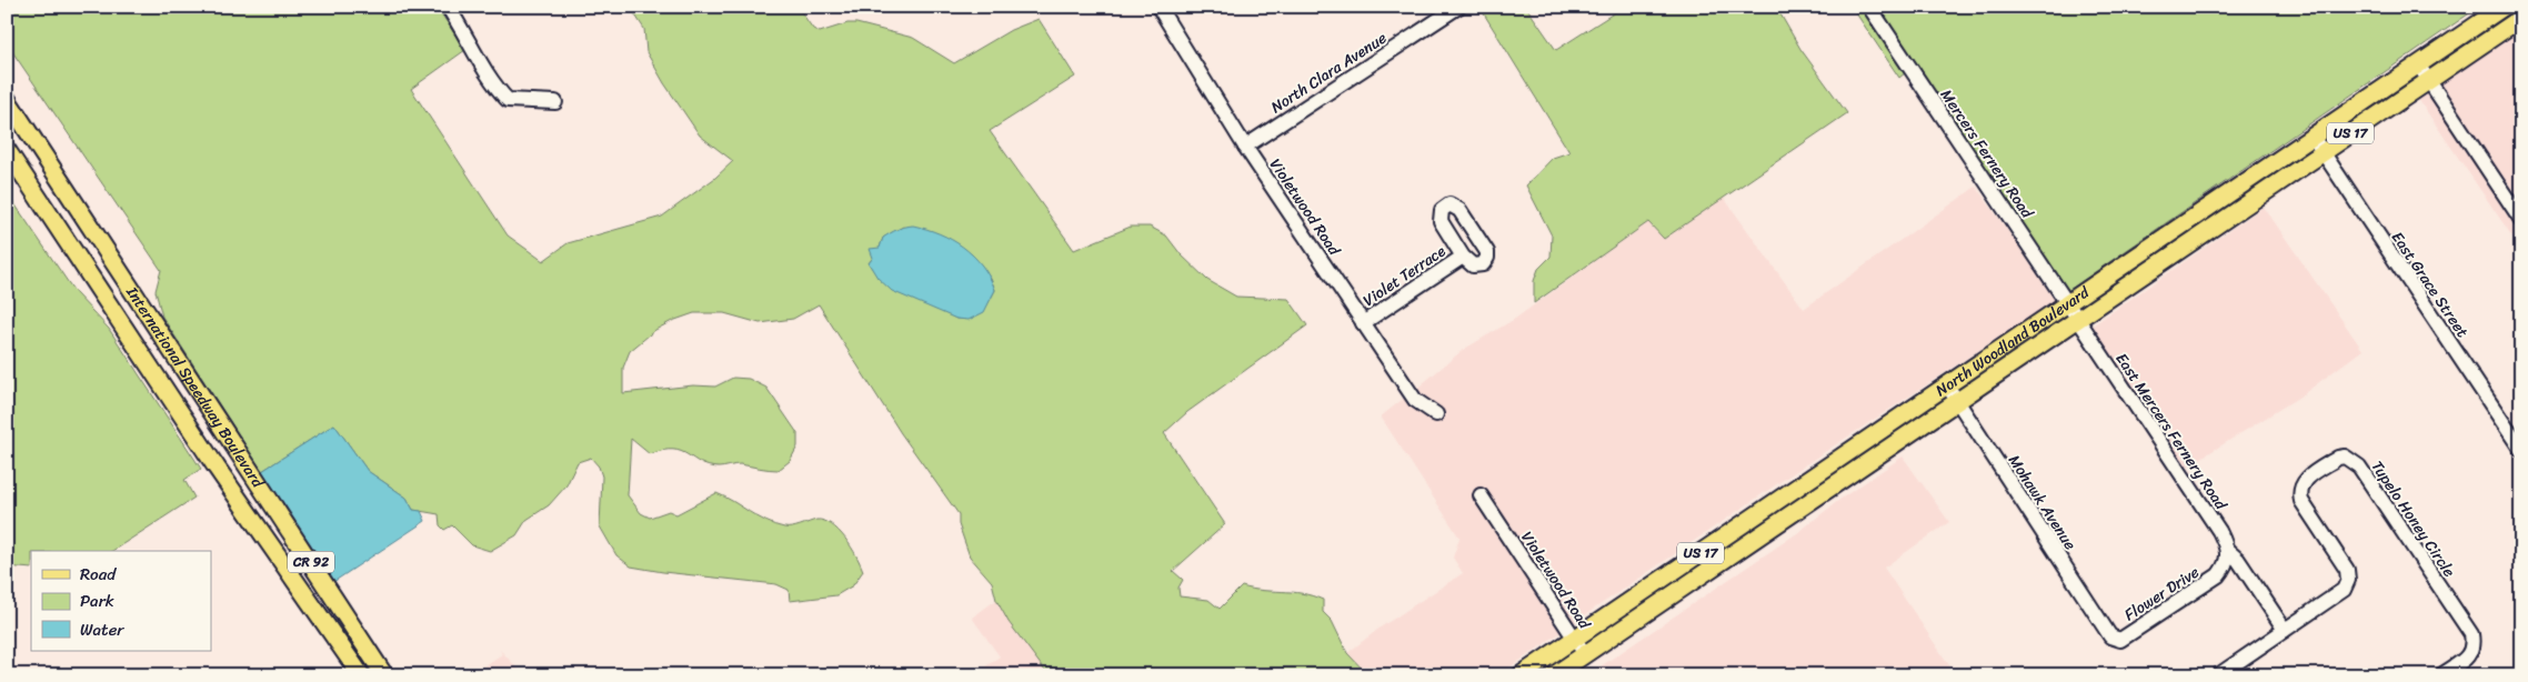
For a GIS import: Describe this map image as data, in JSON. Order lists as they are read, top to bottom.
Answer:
{
  "streets": {
    "main road": [
      "US 17",
      "North Woodland Boulevard",
      "International Speedway Boulevard",
      "CR 92"
    ],
    "street": [
      "North Clara Avenue",
      "Mercers Fernery Road",
      "Violetwood Road",
      "Violet Terrace",
      "East Grace Street",
      "East Mercers Fernery Road",
      "Mohawk Avenue",
      "Tupelo Honey Circle",
      "Flower Drive"
    ]
  },
  "crossings": [
    ["North Clara Avenue", "Violetwood Road"],
    ["Mercers Fernery Road", "North Woodland Boulevard"],
    ["Mercers Fernery Road", "East Mercers Fernery Road"],
    ["Violetwood Road", "Violet Terrace"],
    ["Violetwood Road", "North Woodland Boulevard"],
    ["East Grace Street", "North Woodland Boulevard"],
    ["North Woodland Boulevard", "East Mercers Fernery Road"],
    ["North Woodland Boulevard", "Mohawk Avenue"],
    ["East Mercers Fernery Road", "Tupelo Honey Circle"],
    ["East Mercers Fernery Road", "Flower Drive"],
    ["Mohawk Avenue", "Flower Drive"]
  ],
  "legend": ["Road", "Park", "Water"]
}
